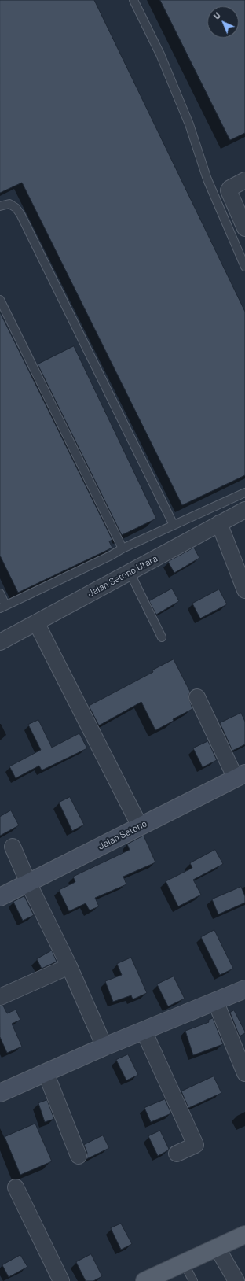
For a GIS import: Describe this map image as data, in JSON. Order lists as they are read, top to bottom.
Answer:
{
  "streets": {
    "street": ["Jalan Setono Utara", "Jalan Setono"]
  },
  "north": "top left"
}
